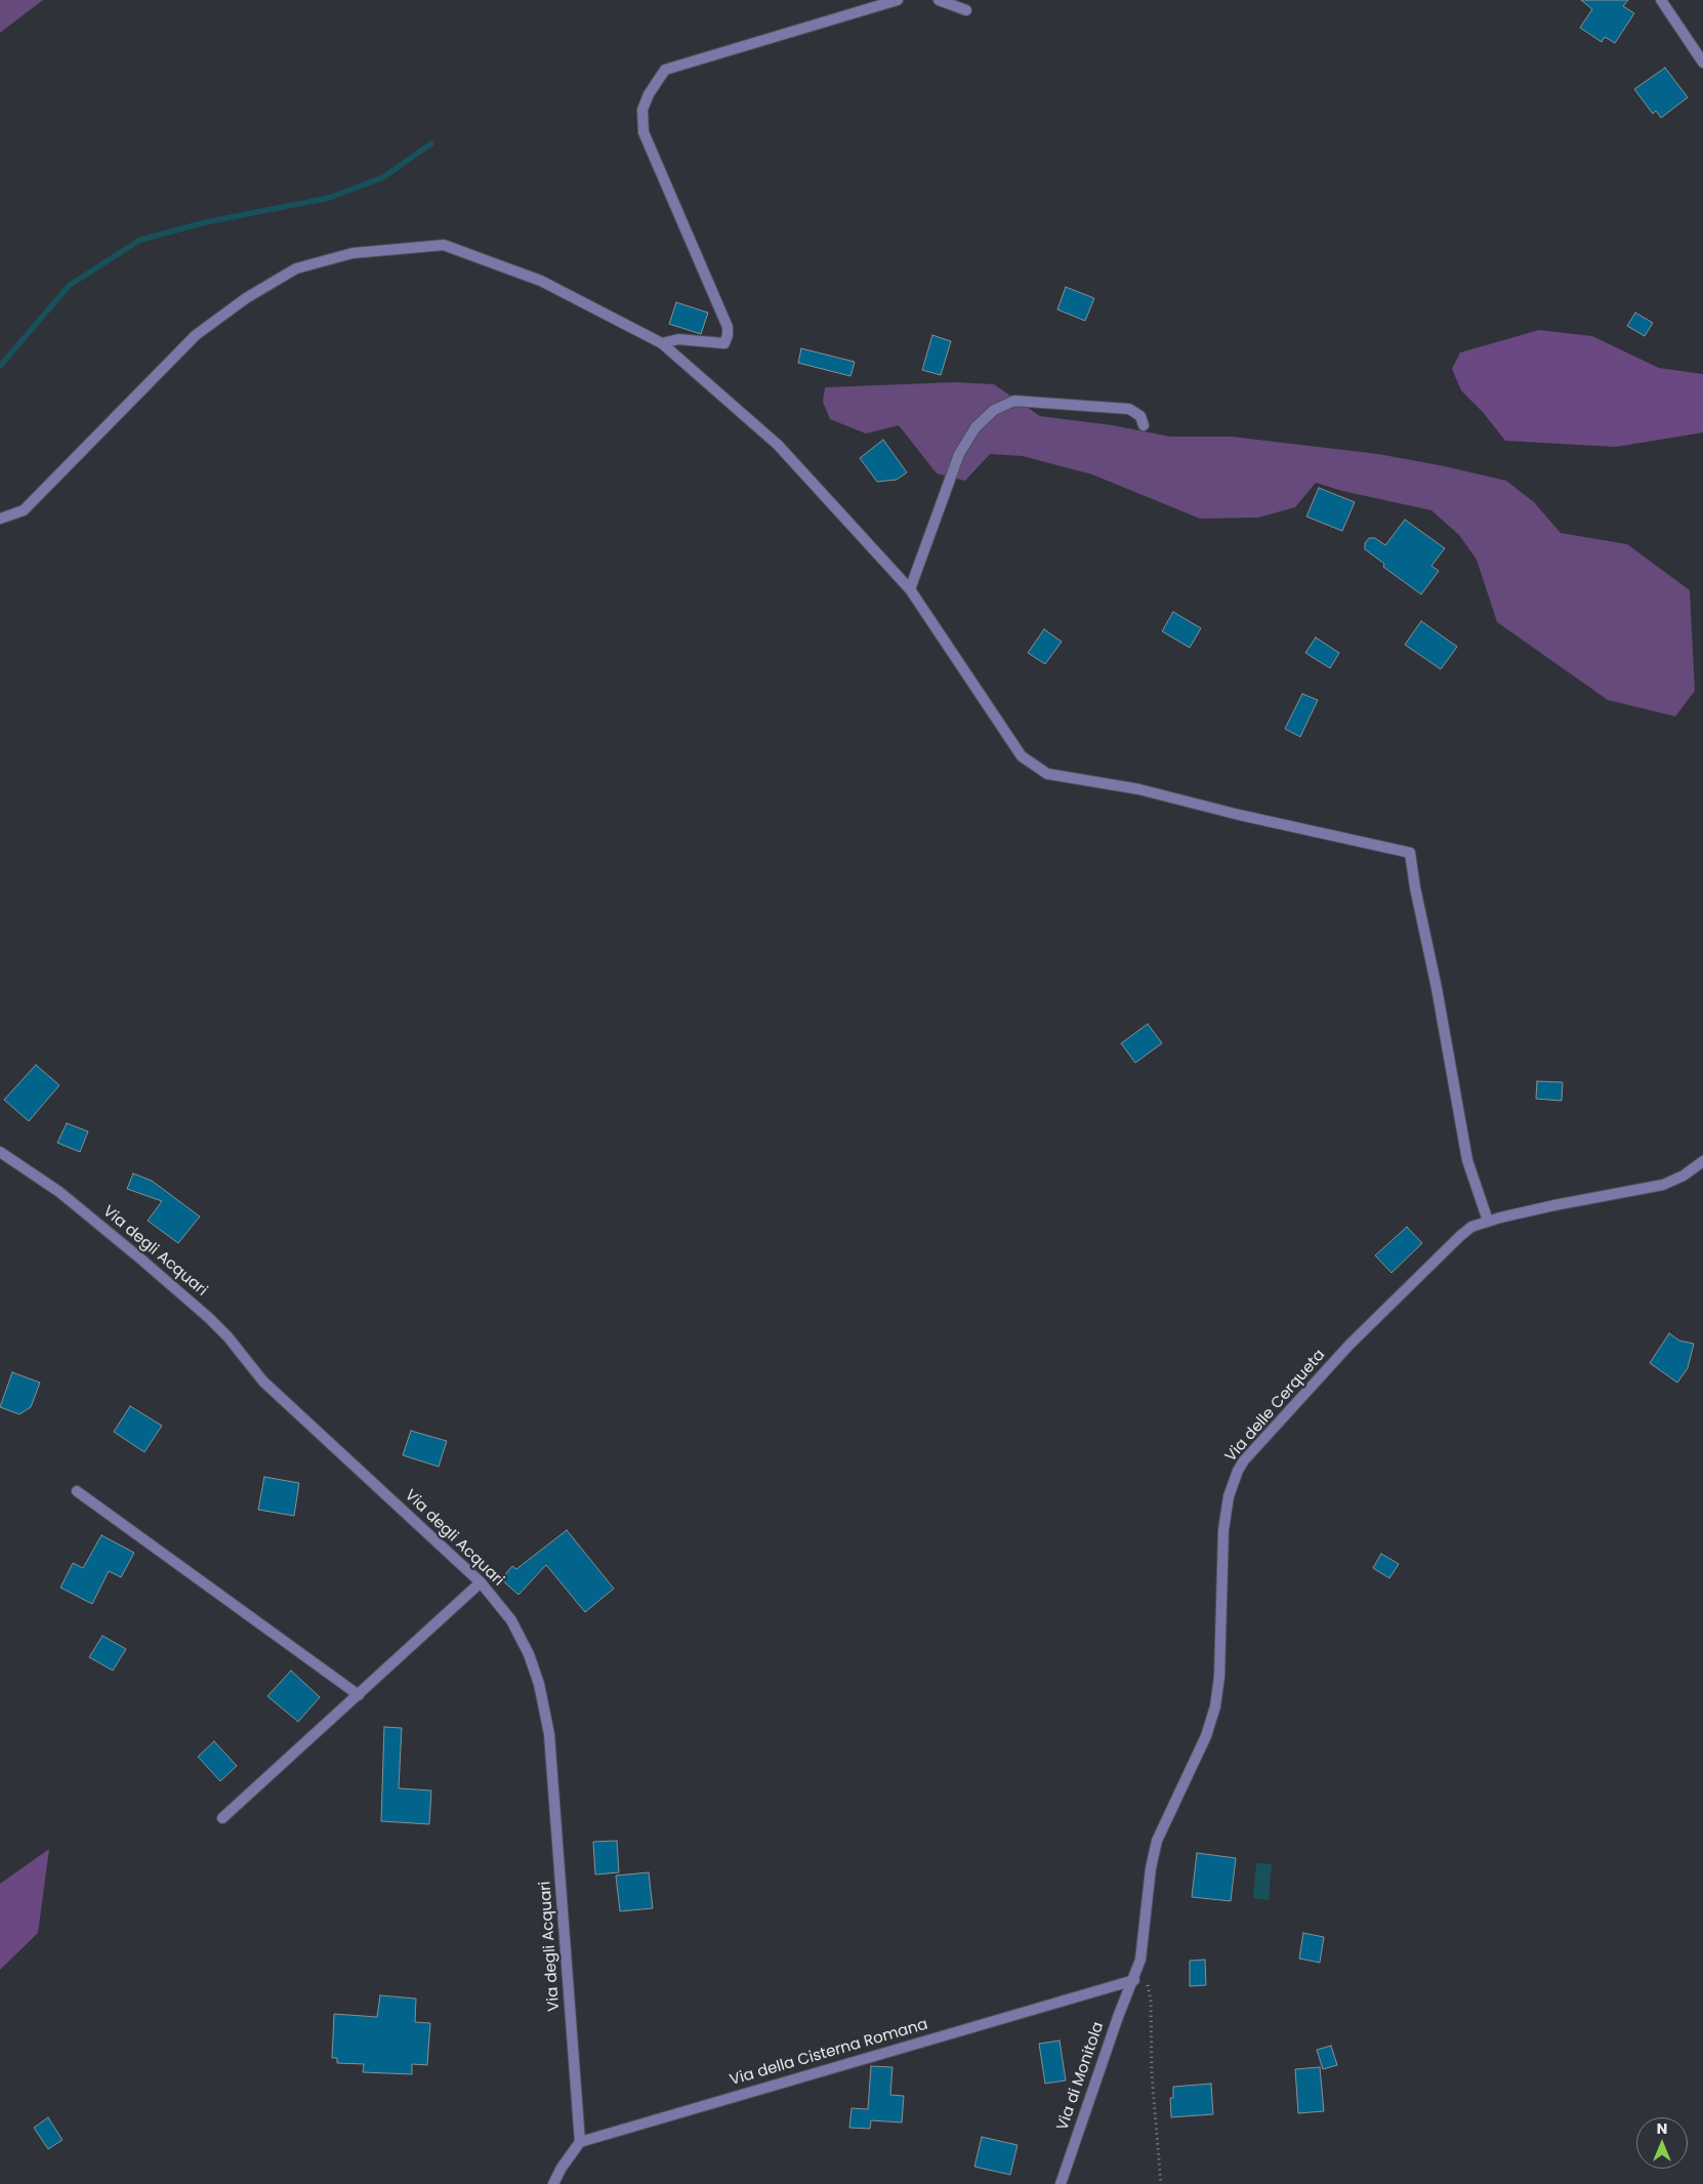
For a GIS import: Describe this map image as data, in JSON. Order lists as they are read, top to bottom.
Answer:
{
  "streets": {
    "street": [
      "Via degli Acquari",
      "Via delle Cerqueta",
      "Via della Cisterna Romana",
      "Via di Monitola"
    ]
  },
  "crossings": [
    ["Via degli Acquari", "Via della Cisterna Romana"],
    ["Via delle Cerqueta", "Via della Cisterna Romana"],
    ["Via delle Cerqueta", "Via di Monitola"],
    ["Via della Cisterna Romana", "Via di Monitola"]
  ],
  "north": "top"
}
